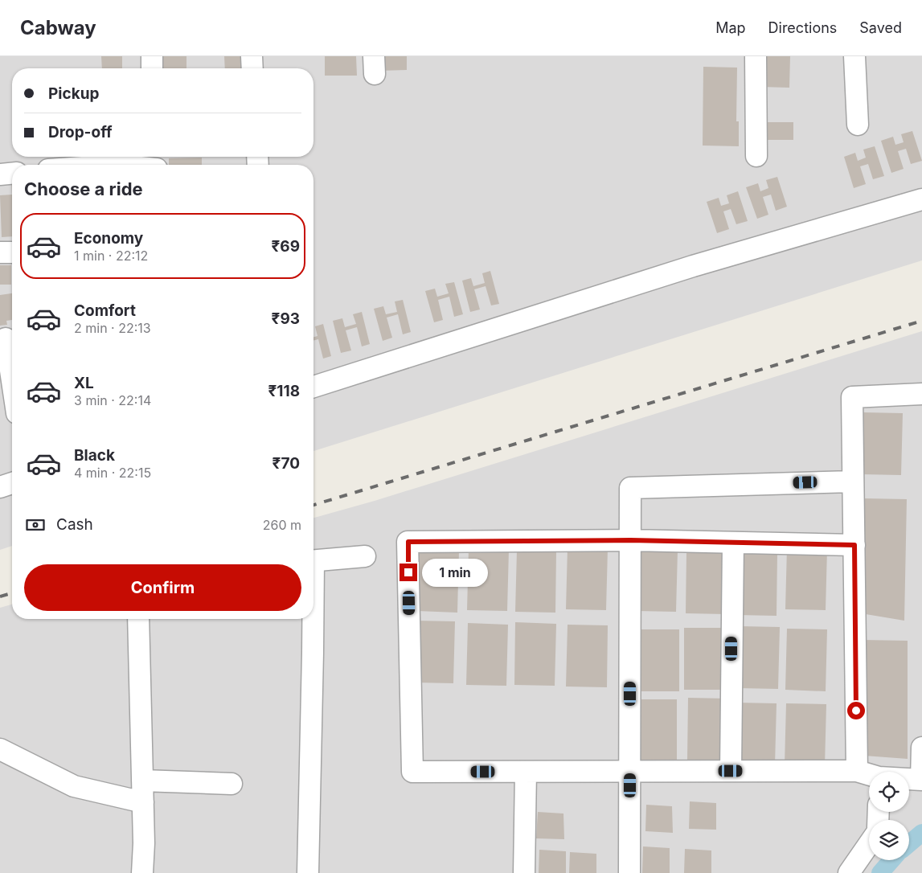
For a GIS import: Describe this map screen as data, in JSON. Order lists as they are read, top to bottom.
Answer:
{
  "page": {
    "header": "Cabway",
    "nav": ["Map", "Directions", "Saved"],
    "banner": ["Pickup", "Drop-off"],
    "heading": "Choose a ride",
    "list": [
      {
        "name": "Economy",
        "note": "1 min · 22:12",
        "value": "₹69"
      },
      {
        "name": "Comfort",
        "note": "2 min · 22:13",
        "value": "₹93"
      },
      {
        "name": "XL",
        "note": "3 min · 22:14",
        "value": "₹118"
      },
      {
        "name": "Black",
        "note": "4 min · 22:15",
        "value": "₹70"
      }
    ],
    "pay": ["Cash", "260 m"],
    "buttons": "Confirm",
    "bubble": "1 min"
  }
}
